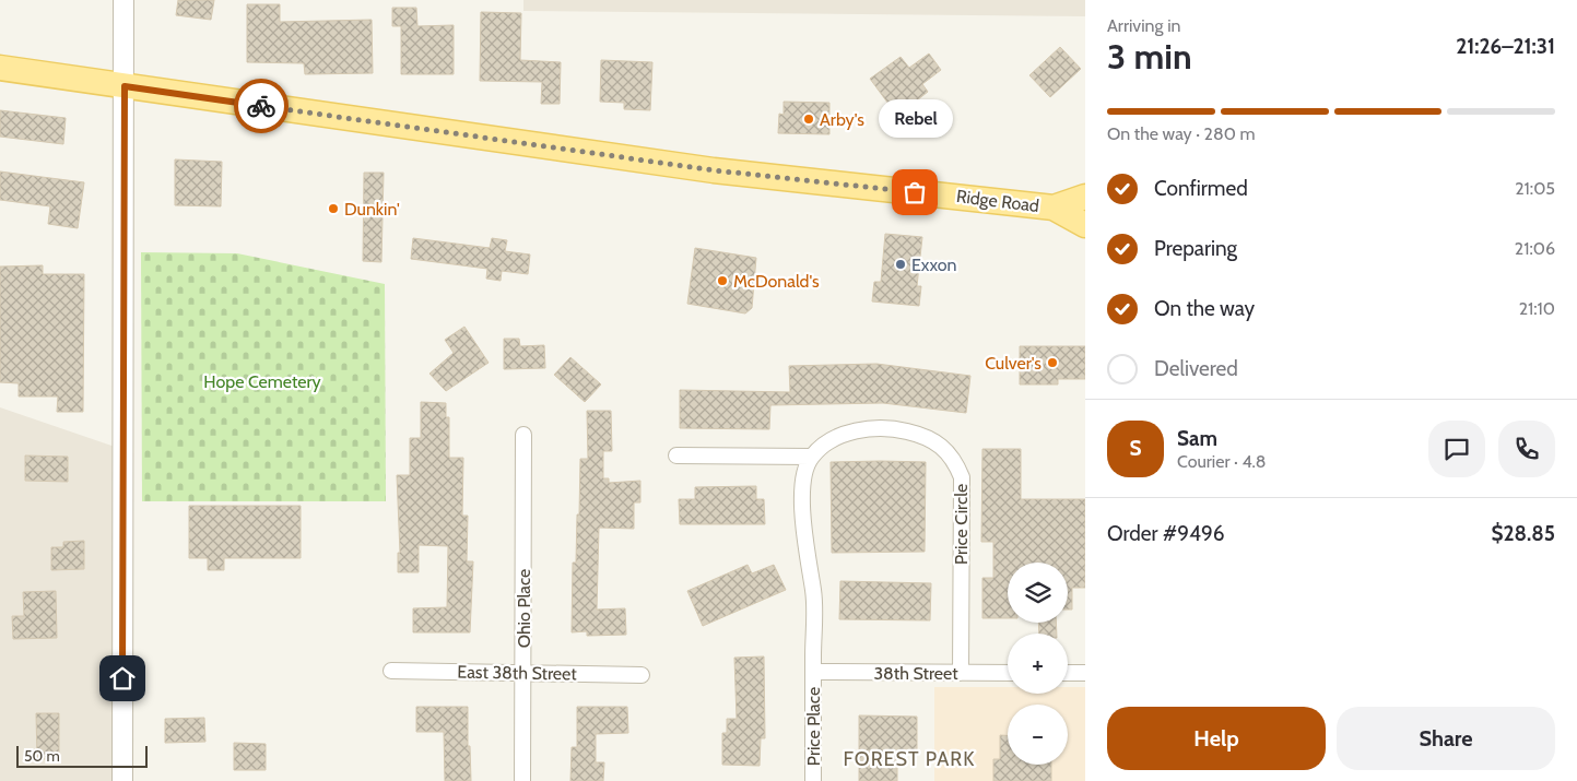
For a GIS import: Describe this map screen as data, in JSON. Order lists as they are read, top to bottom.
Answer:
{
  "streets": {
    "main road": ["Ridge Road"],
    "street": [
      "Price Circle",
      "Ohio Place",
      "East 38th Street",
      "38th Street",
      "Price Place"
    ]
  },
  "crossings": [
    ["Price Circle", "38th Street"],
    ["Ohio Place", "East 38th Street"],
    ["38th Street", "Price Place"]
  ],
  "districts": ["FOREST PARK"],
  "parks": ["Hope Cemetery"],
  "places": [
    "Arby's",
    "Rebel",
    "Dunkin'",
    "Exxon",
    "McDonald's",
    "Culver's"
  ],
  "scale_bar": "50 m",
  "page": {
    "heading": ["3 min", "Arriving in", "21:26–21:31"],
    "panel": [
      "Sam",
      "Courier · 4.8",
      "Order #9496",
      "$28.85"
    ],
    "bar": "On the way · 280 m",
    "bubble": "Rebel",
    "list": [
      ["Confirmed", "21:05"],
      ["Preparing", "21:06"],
      ["On the way", "21:10"],
      "Delivered"
    ],
    "round": "S",
    "map_buttons": ["+", "−"],
    "buttons": ["Help", "Share"],
    "scale": "50 m"
  }
}
